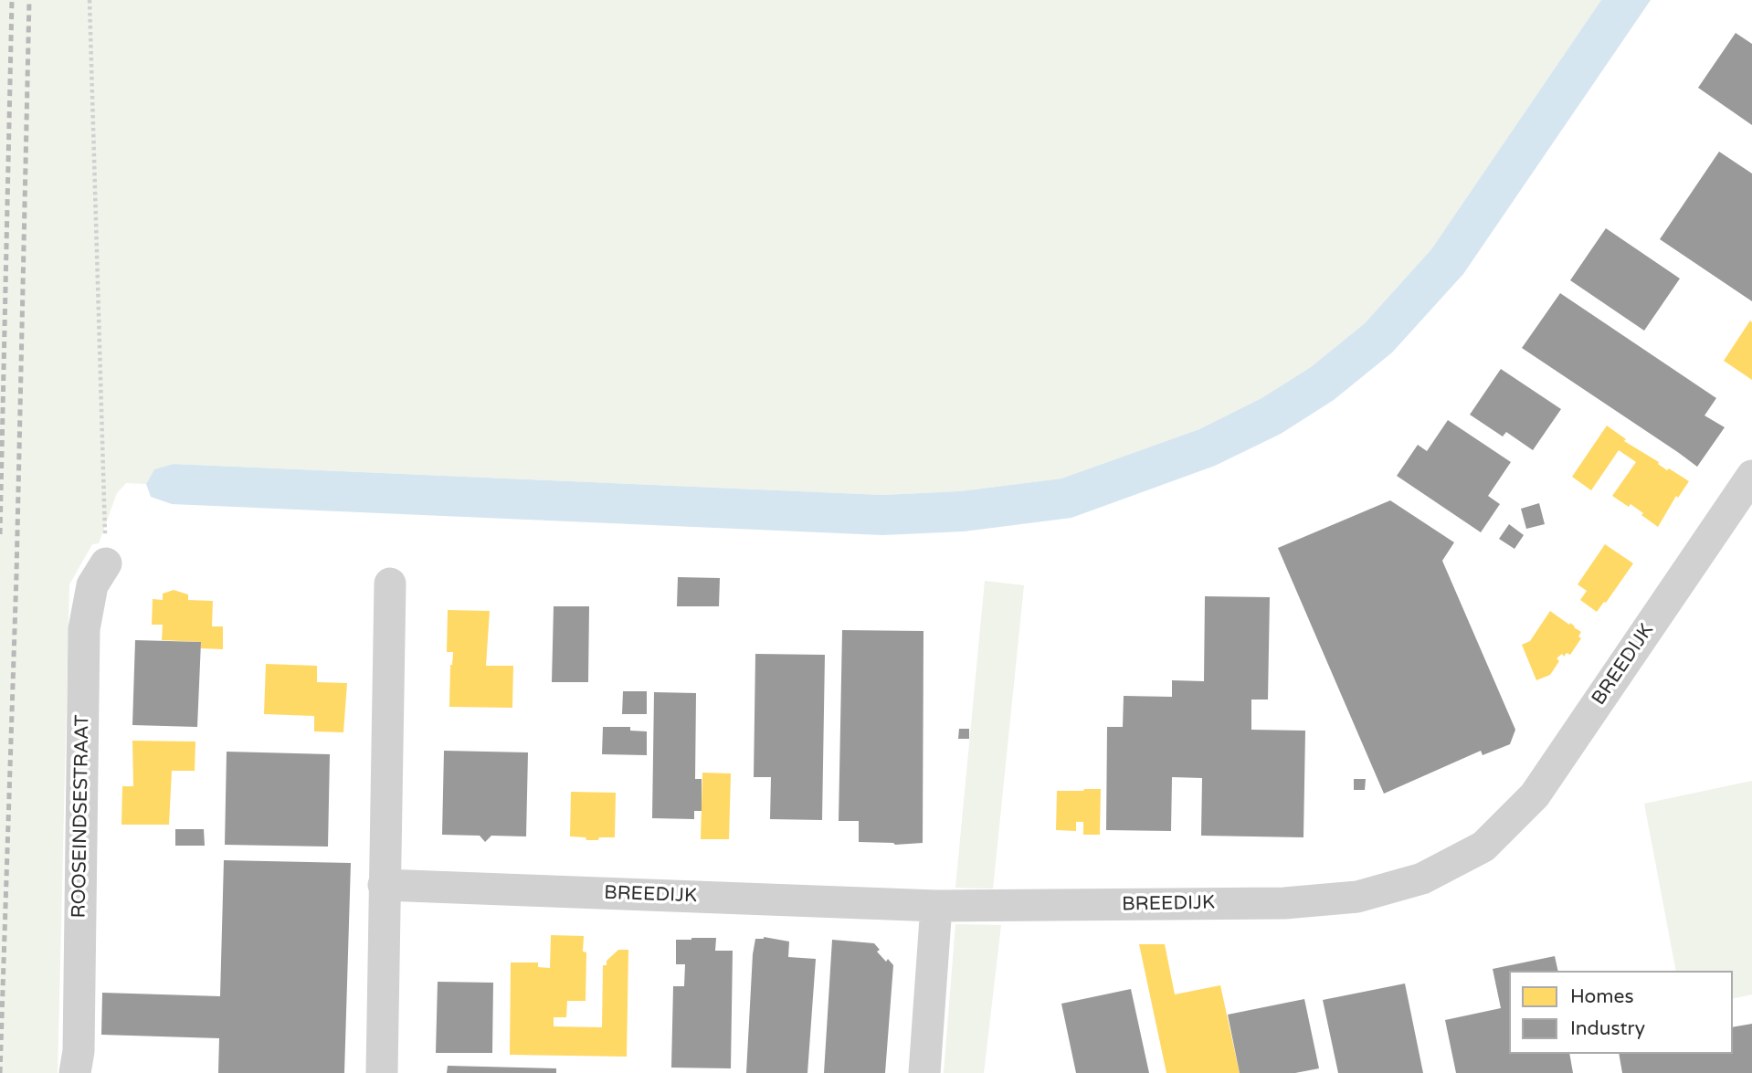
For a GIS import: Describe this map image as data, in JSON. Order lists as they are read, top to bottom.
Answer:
{
  "streets": {
    "street": ["BREEDIJK", "ROOSEINDSESTRAAT"]
  },
  "legend": ["Homes", "Industry"]
}
